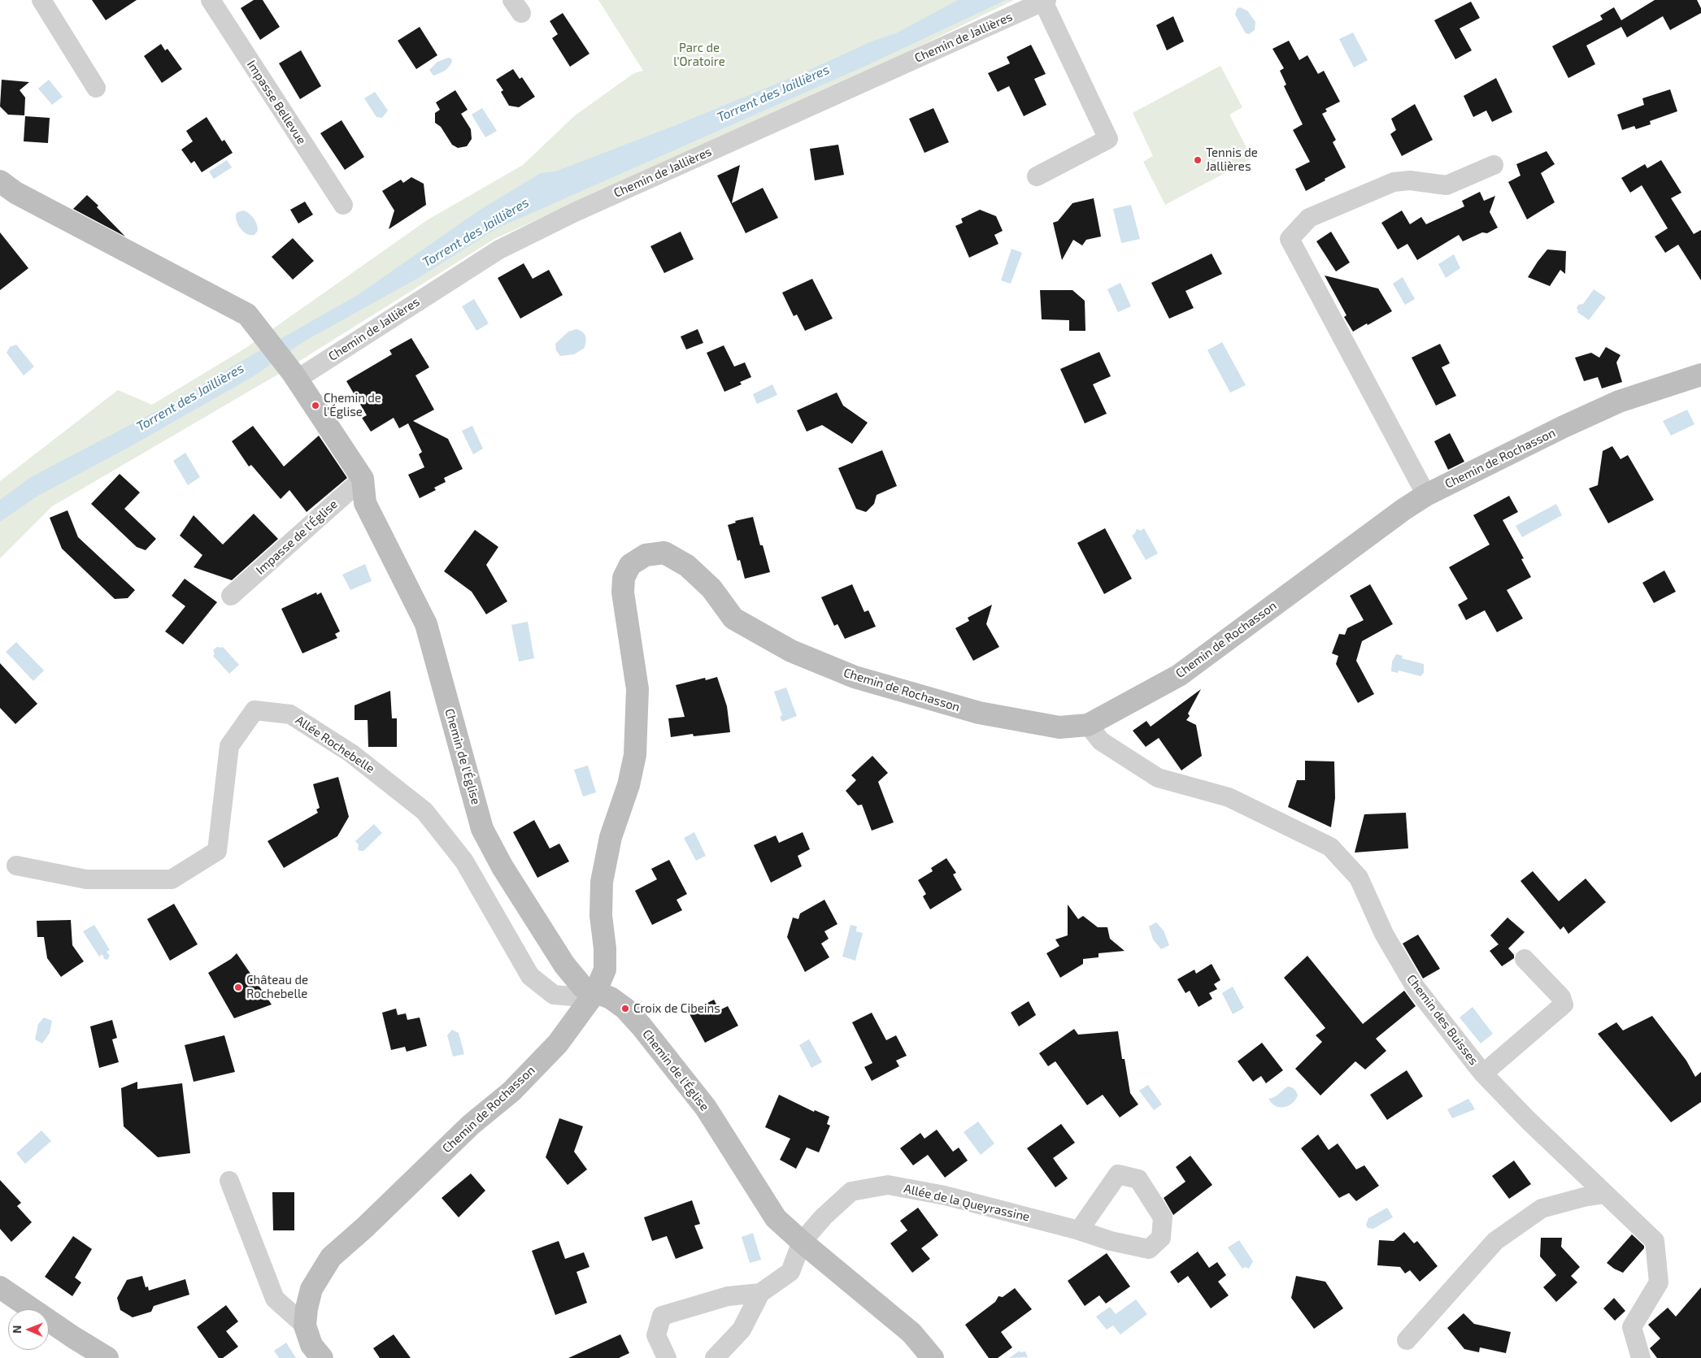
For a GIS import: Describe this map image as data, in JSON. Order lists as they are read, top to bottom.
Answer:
{
  "streets": {
    "street": [
      "Chemin de Jallières",
      "Impasse Bellevue",
      "Chemin de Rochasson",
      "Impasse de l'Église",
      "Allée Rochebelle",
      "Chemin de l'Église",
      "Chemin des Buisses",
      "Allée de la Queyrassine"
    ]
  },
  "crossings": [
    ["Chemin de Jallières", "Chemin de l'Église"],
    ["Chemin de Rochasson", "Allée Rochebelle"],
    ["Chemin de Rochasson", "Chemin de l'Église"],
    ["Chemin de Rochasson", "Chemin des Buisses"],
    ["Impasse de l'Église", "Chemin de l'Église"],
    ["Allée Rochebelle", "Chemin de l'Église"],
    ["Chemin de l'Église", "Allée de la Queyrassine"]
  ],
  "water": ["Torrent des Jaillières"],
  "parks": ["Parc de l'Oratoire"],
  "places": [
    "Tennis de Jallières",
    "Chemin de l'Église",
    "Château de Rochebelle",
    "Croix de Cibeins"
  ],
  "north": "left"
}
